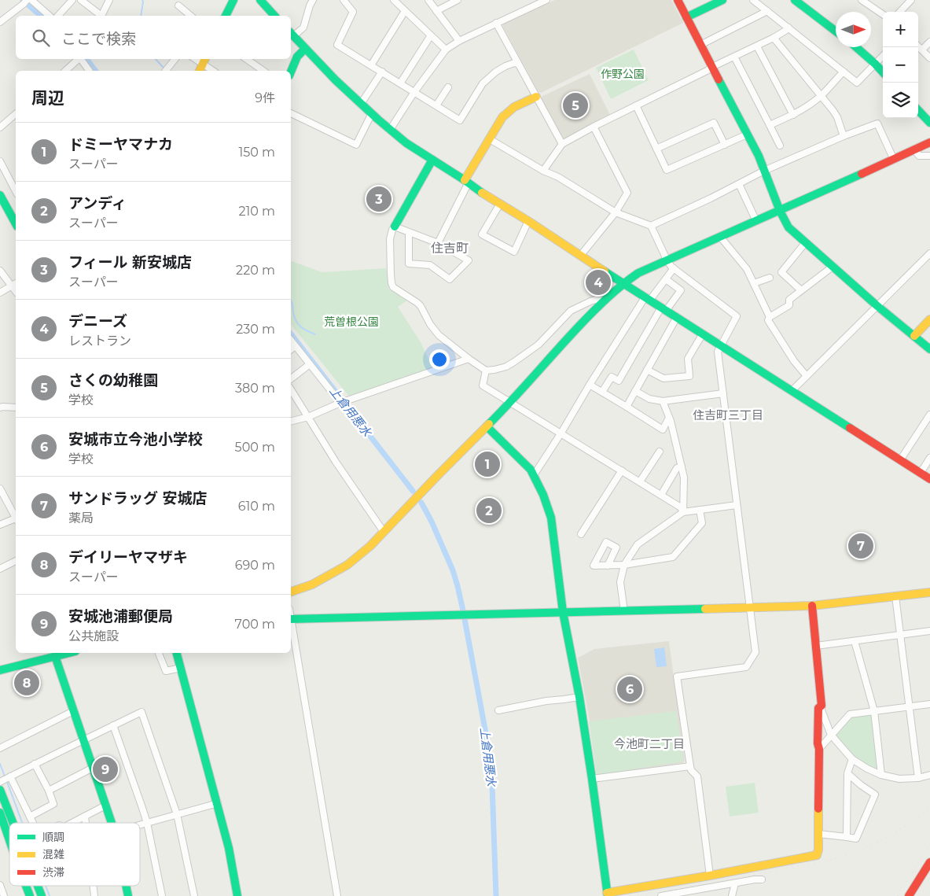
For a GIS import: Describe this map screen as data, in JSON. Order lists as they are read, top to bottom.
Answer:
{
  "districts": ["住吉町", "住吉町三丁目", "今池町二丁目"],
  "water": ["上倉用悪水"],
  "parks": ["作野公園", "荒曽根公園"],
  "legend": ["順調", "混雑", "渋滞"],
  "north": "right",
  "page": {
    "map_buttons": ["+", "−"],
    "search": "ここで検索",
    "heading": ["周辺", "9件"],
    "pins": [
      "5",
      "3",
      "4",
      "1",
      "2",
      "7",
      "8",
      "6",
      "9"
    ],
    "list": [
      {
        "mark": "1",
        "name": "ドミーヤマナカ",
        "note": "スーパー",
        "value": "150 m"
      },
      {
        "mark": "2",
        "name": "アンディ",
        "note": "スーパー",
        "value": "210 m"
      },
      {
        "mark": "3",
        "name": "フィール 新安城店",
        "note": "スーパー",
        "value": "220 m"
      },
      {
        "mark": "4",
        "name": "デニーズ",
        "note": "レストラン",
        "value": "230 m"
      },
      {
        "mark": "5",
        "name": "さくの幼稚園",
        "note": "学校",
        "value": "380 m"
      },
      {
        "mark": "6",
        "name": "安城市立今池小学校",
        "note": "学校",
        "value": "500 m"
      },
      {
        "mark": "7",
        "name": "サンドラッグ 安城店",
        "note": "薬局",
        "value": "610 m"
      },
      {
        "mark": "8",
        "name": "デイリーヤマザキ",
        "note": "スーパー",
        "value": "690 m"
      },
      {
        "mark": "9",
        "name": "安城池浦郵便局",
        "note": "公共施設",
        "value": "700 m"
      }
    ]
  }
}
